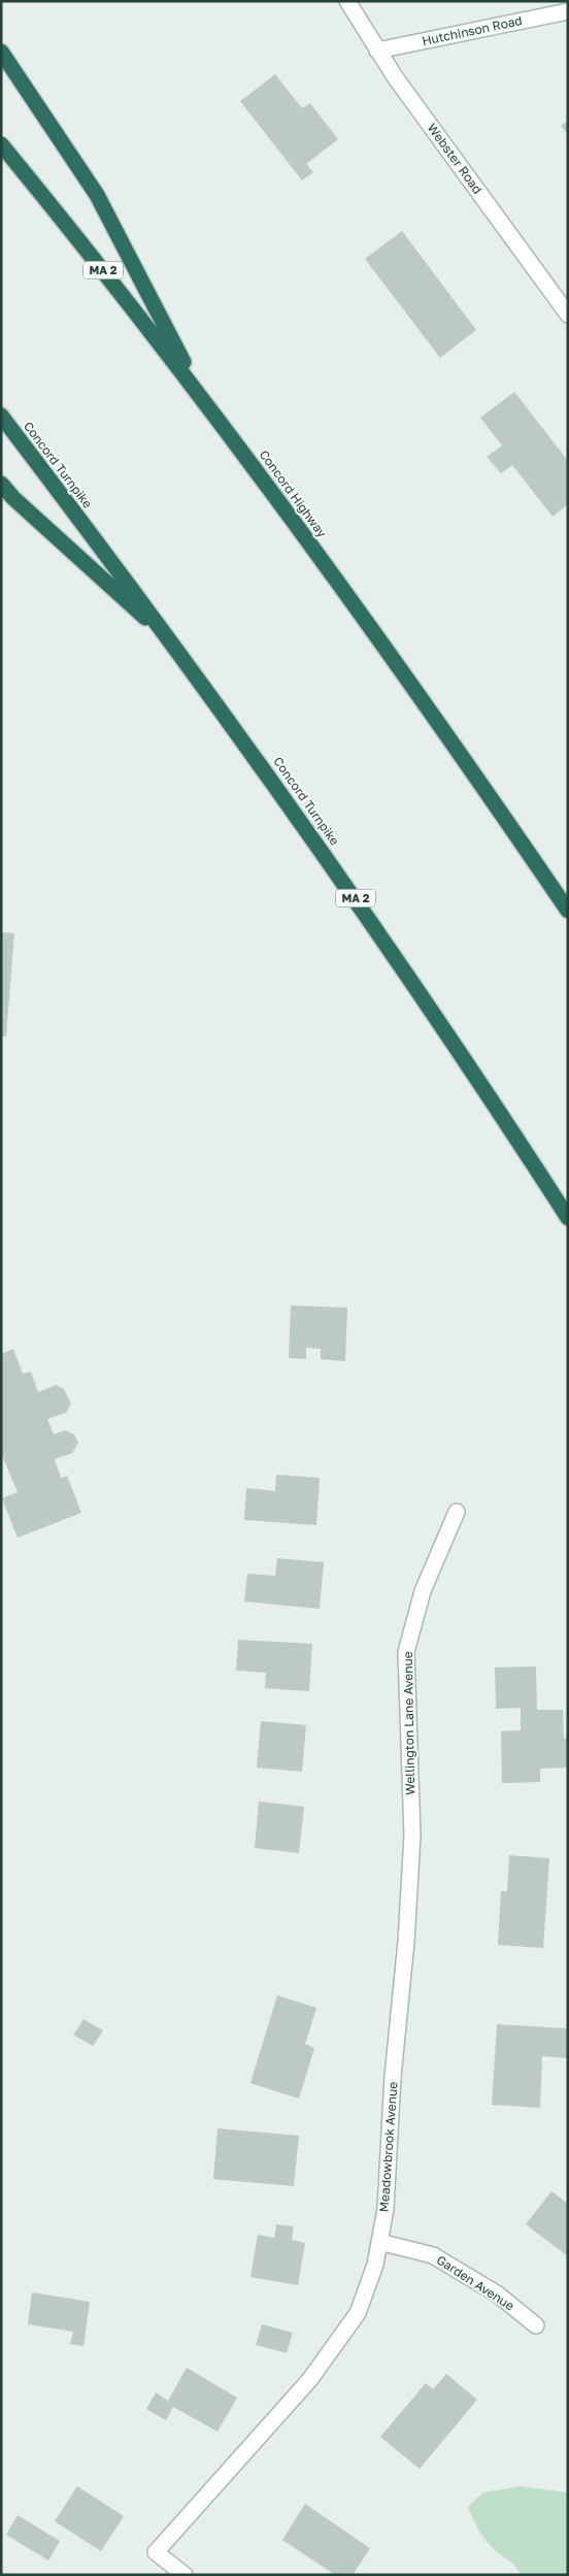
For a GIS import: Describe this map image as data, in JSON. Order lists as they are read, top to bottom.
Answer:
{
  "streets": {
    "highway": ["MA 2", "Concord Turnpike", "Concord Highway"],
    "street": [
      "Hutchinson Road",
      "Webster Road",
      "Wellington Lane Avenue",
      "Meadowbrook Avenue",
      "Garden Avenue"
    ]
  },
  "crossings": [
    ["Hutchinson Road", "Webster Road"],
    ["MA 2", "Concord Highway"],
    ["Wellington Lane Avenue", "Meadowbrook Avenue"],
    ["Meadowbrook Avenue", "Garden Avenue"]
  ]
}
